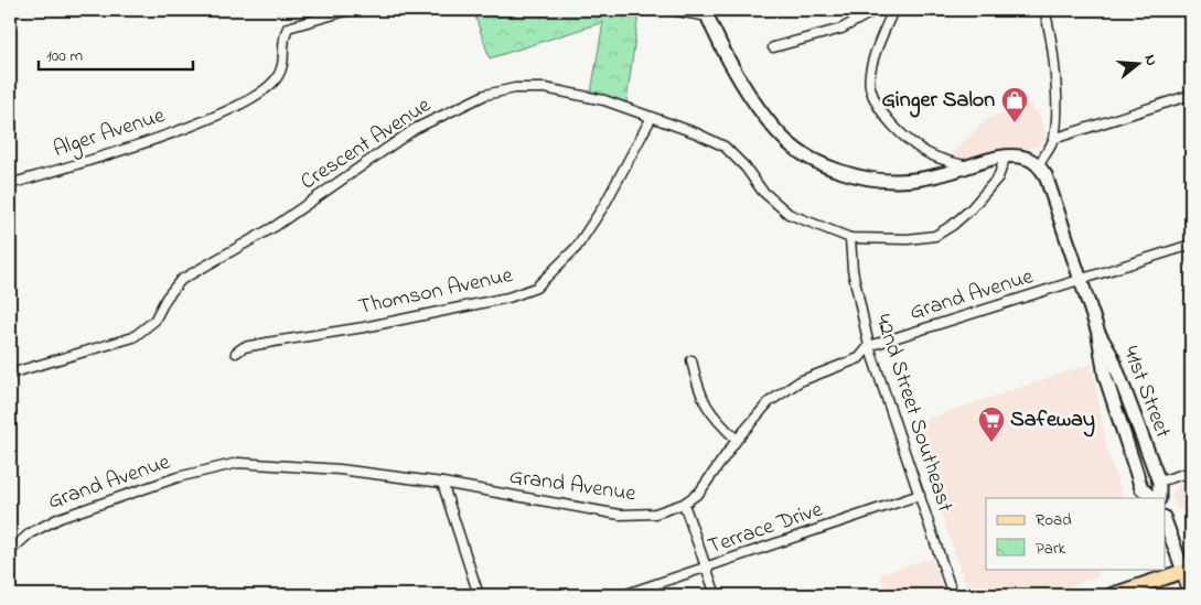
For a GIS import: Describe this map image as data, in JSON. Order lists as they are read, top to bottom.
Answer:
{
  "streets": {
    "main road": ["41st Street"],
    "street": [
      "Alger Avenue",
      "Crescent Avenue",
      "Thomson Avenue",
      "Grand Avenue",
      "42nd Street Southeast",
      "Terrace Drive"
    ]
  },
  "crossings": [
    ["Crescent Avenue", "Thomson Avenue"],
    ["Crescent Avenue", "42nd Street Southeast"],
    ["Grand Avenue", "41st Street"],
    ["Grand Avenue", "42nd Street Southeast"],
    ["42nd Street Southeast", "Terrace Drive"]
  ],
  "places": {
    "shop": ["Ginger Salon"],
    "supermarket": ["Safeway"]
  },
  "legend": ["Road", "Park"],
  "scale_bar": "100 m",
  "north": "right"
}
